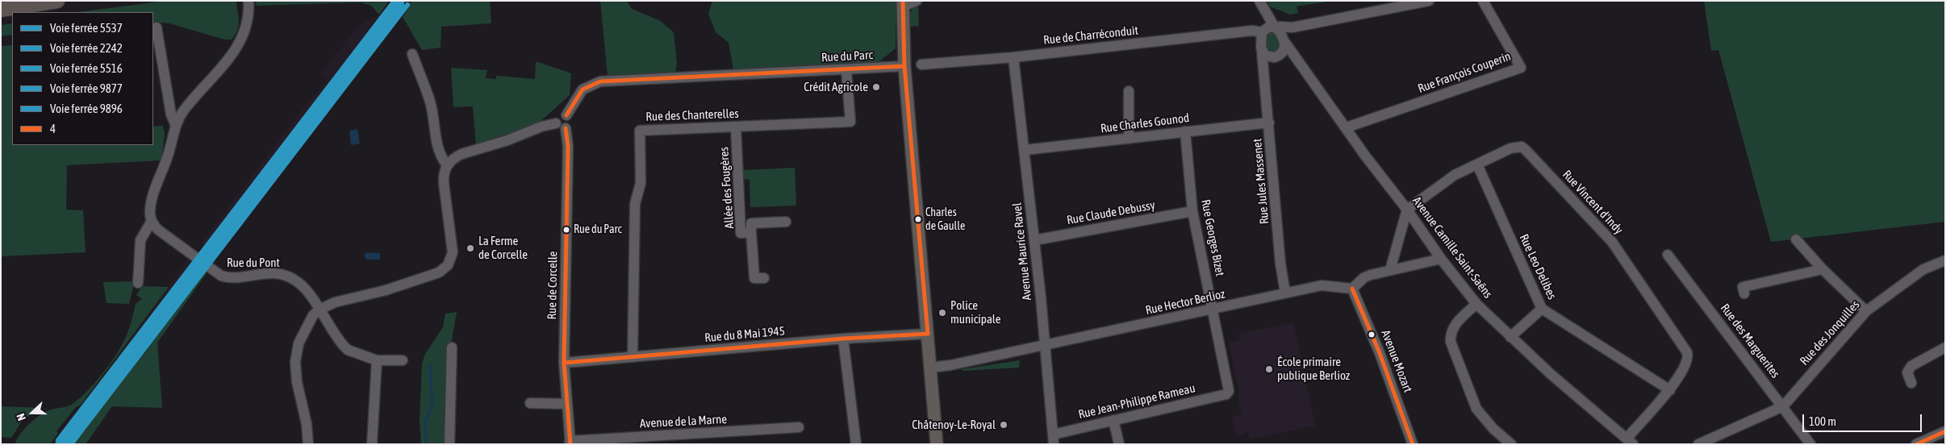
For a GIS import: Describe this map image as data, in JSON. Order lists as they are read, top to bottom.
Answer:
{
  "streets": {
    "street": [
      "Rue de Charréconduit",
      "Rue du Parc",
      "Rue François Couperin",
      "Rue des Chanterelles",
      "Rue Charles Gounod",
      "Rue Jules Massenet",
      "Allée des Fougères",
      "Rue Vincent d'Indy",
      "Rue Claude Debussy",
      "Rue Georges Bizet",
      "Avenue Camille Saint-Saëns",
      "Avenue Maurice Ravel",
      "Rue du Pont",
      "Rue Leo Delibes",
      "Rue de Corcelle",
      "Rue Hector Berlioz",
      "Rue des Jonquilles",
      "Rue du 8 Mai 1945",
      "Rue des Marguerites",
      "Avenue Mozart",
      "Rue Jean-Philippe Rameau",
      "Avenue de la Marne"
    ]
  },
  "crossings": [
    ["Rue de Charréconduit", "Rue Jules Massenet"],
    ["Rue de Charréconduit", "Avenue Camille Saint-Saëns"],
    ["Rue de Charréconduit", "Avenue Maurice Ravel"],
    ["Rue du Parc", "Rue des Chanterelles"],
    ["Rue du Parc", "Rue de Corcelle"],
    ["Rue François Couperin", "Avenue Camille Saint-Saëns"],
    ["Rue des Chanterelles", "Allée des Fougères"],
    ["Rue des Chanterelles", "Rue du 8 Mai 1945"],
    ["Rue Charles Gounod", "Rue Jules Massenet"],
    ["Rue Charles Gounod", "Rue Georges Bizet"],
    ["Rue Charles Gounod", "Avenue Maurice Ravel"],
    ["Rue Jules Massenet", "Avenue Camille Saint-Saëns"],
    ["Rue Jules Massenet", "Rue Hector Berlioz"],
    ["Rue Vincent d'Indy", "Avenue Camille Saint-Saëns"],
    ["Rue Vincent d'Indy", "Rue Leo Delibes"],
    ["Rue Claude Debussy", "Rue Georges Bizet"],
    ["Rue Claude Debussy", "Avenue Maurice Ravel"],
    ["Rue Georges Bizet", "Rue Hector Berlioz"],
    ["Rue Georges Bizet", "Rue Jean-Philippe Rameau"],
    ["Avenue Maurice Ravel", "Rue Hector Berlioz"],
    ["Avenue Maurice Ravel", "Rue Jean-Philippe Rameau"],
    ["Rue de Corcelle", "Rue du 8 Mai 1945"],
    ["Rue de Corcelle", "Avenue de la Marne"],
    ["Rue Hector Berlioz", "Avenue Mozart"],
    ["Rue des Jonquilles", "Rue des Marguerites"]
  ],
  "places": [
    "Crédit Agricole",
    "Charles de Gaulle",
    "Rue du Parc",
    "La Ferme de Corcelle",
    "Police municipale",
    "École primaire publique Berlioz",
    "Châtenoy-Le-Royal"
  ],
  "lines": [
    "rail line 5537",
    "rail line 2242",
    "rail line 9896",
    "transit line 4",
    "rail line 5516",
    "rail line 9877"
  ],
  "legend": [
    "Voie ferrée 5537",
    "Voie ferrée 2242",
    "Voie ferrée 5516",
    "Voie ferrée 9877",
    "Voie ferrée 9896",
    "4"
  ],
  "scale_bar": "100 m",
  "north": "left"
}
